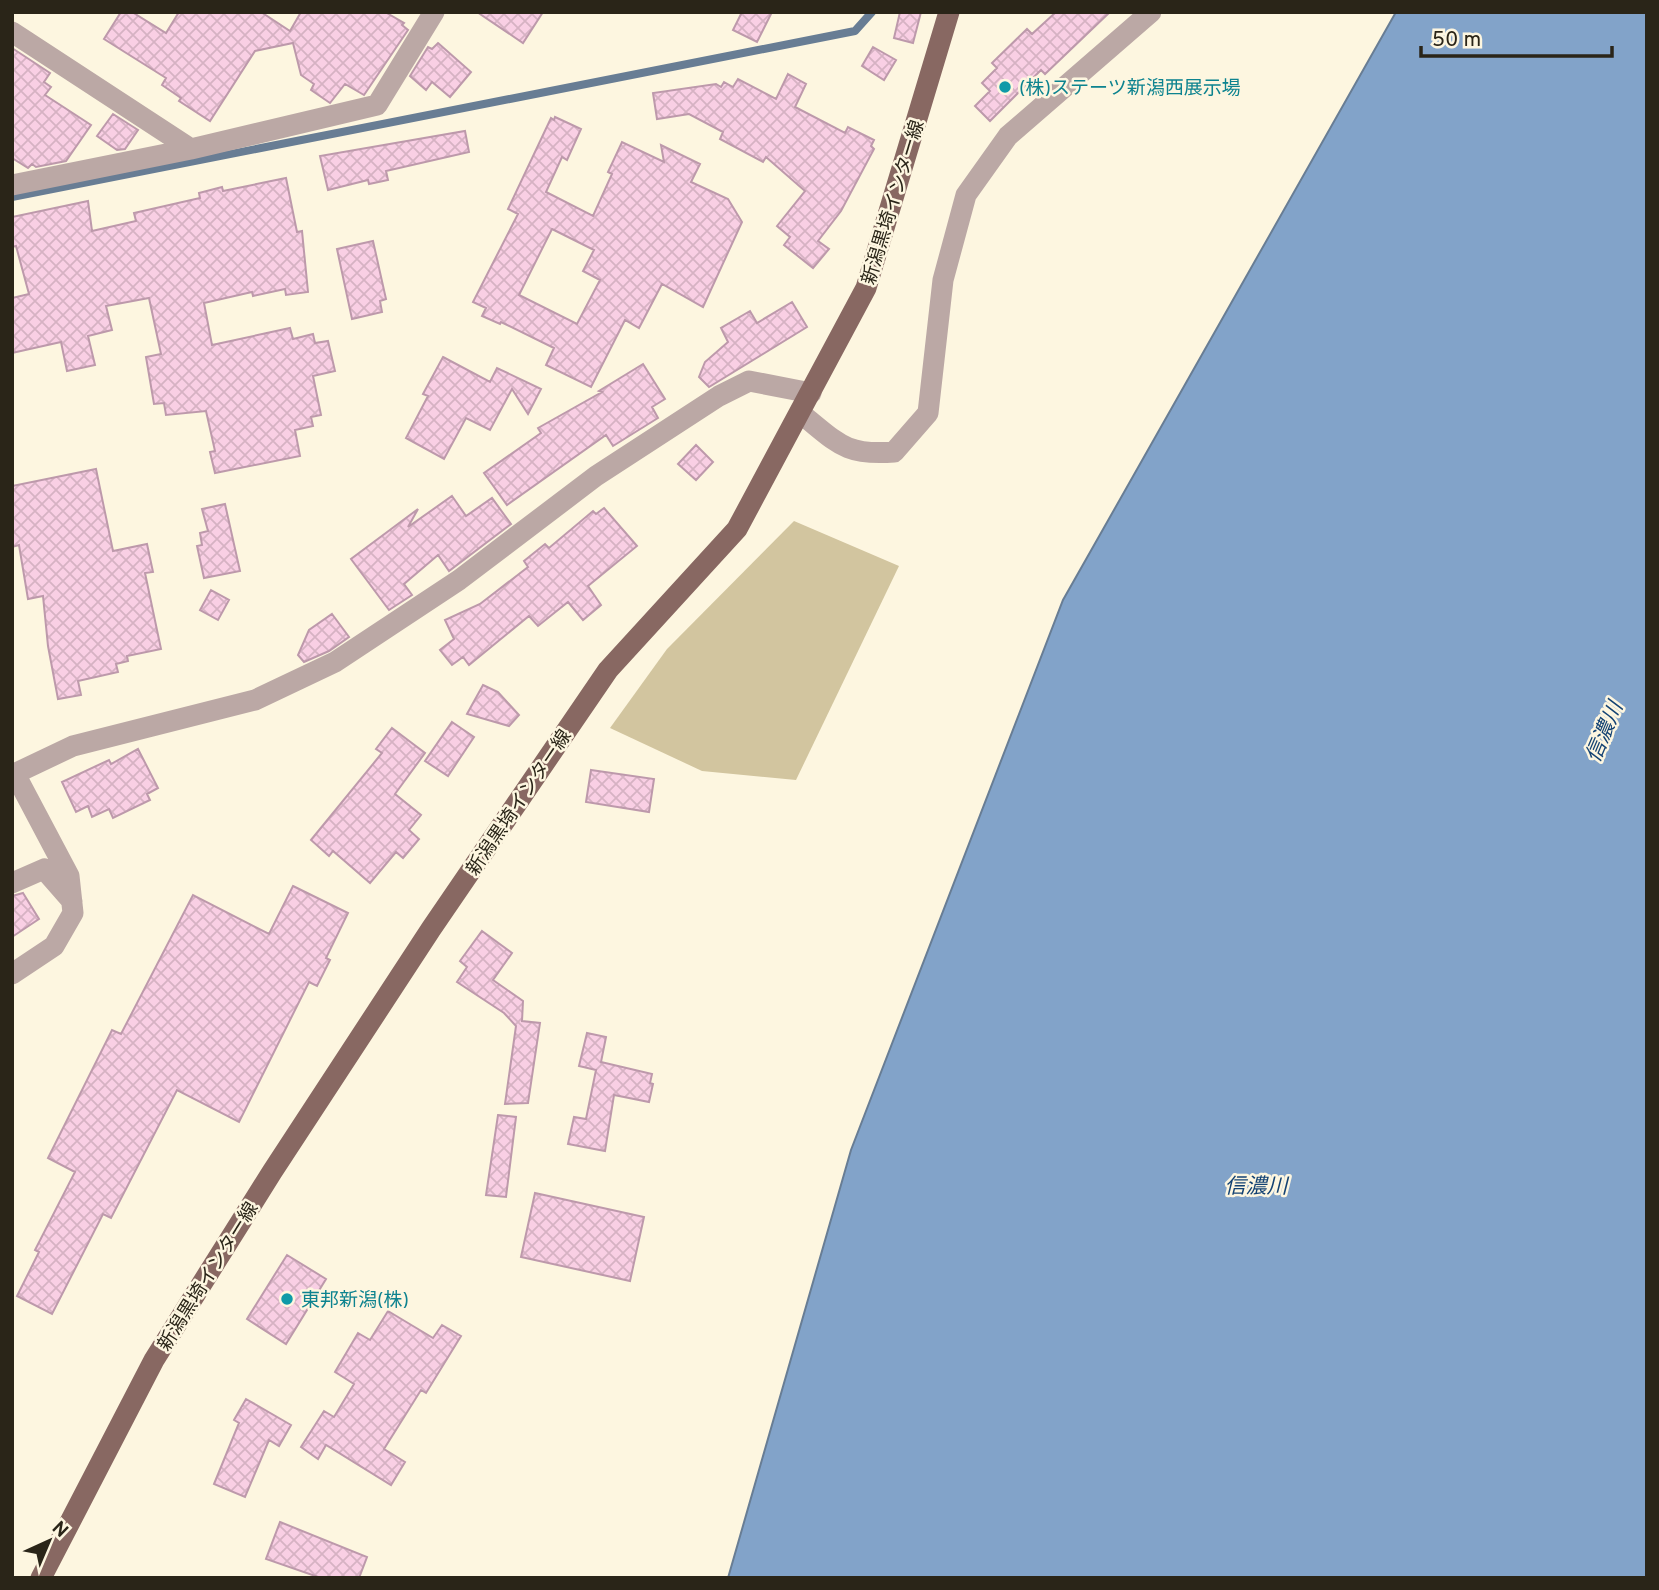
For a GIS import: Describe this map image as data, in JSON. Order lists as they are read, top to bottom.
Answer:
{
  "streets": {
    "main road": ["新潟黒埼インター線"]
  },
  "water": ["信濃川"],
  "places": ["(株)ステーツ新潟西展示場", "東邦新潟(株)"],
  "scale_bar": "50 m",
  "north": "top right"
}
